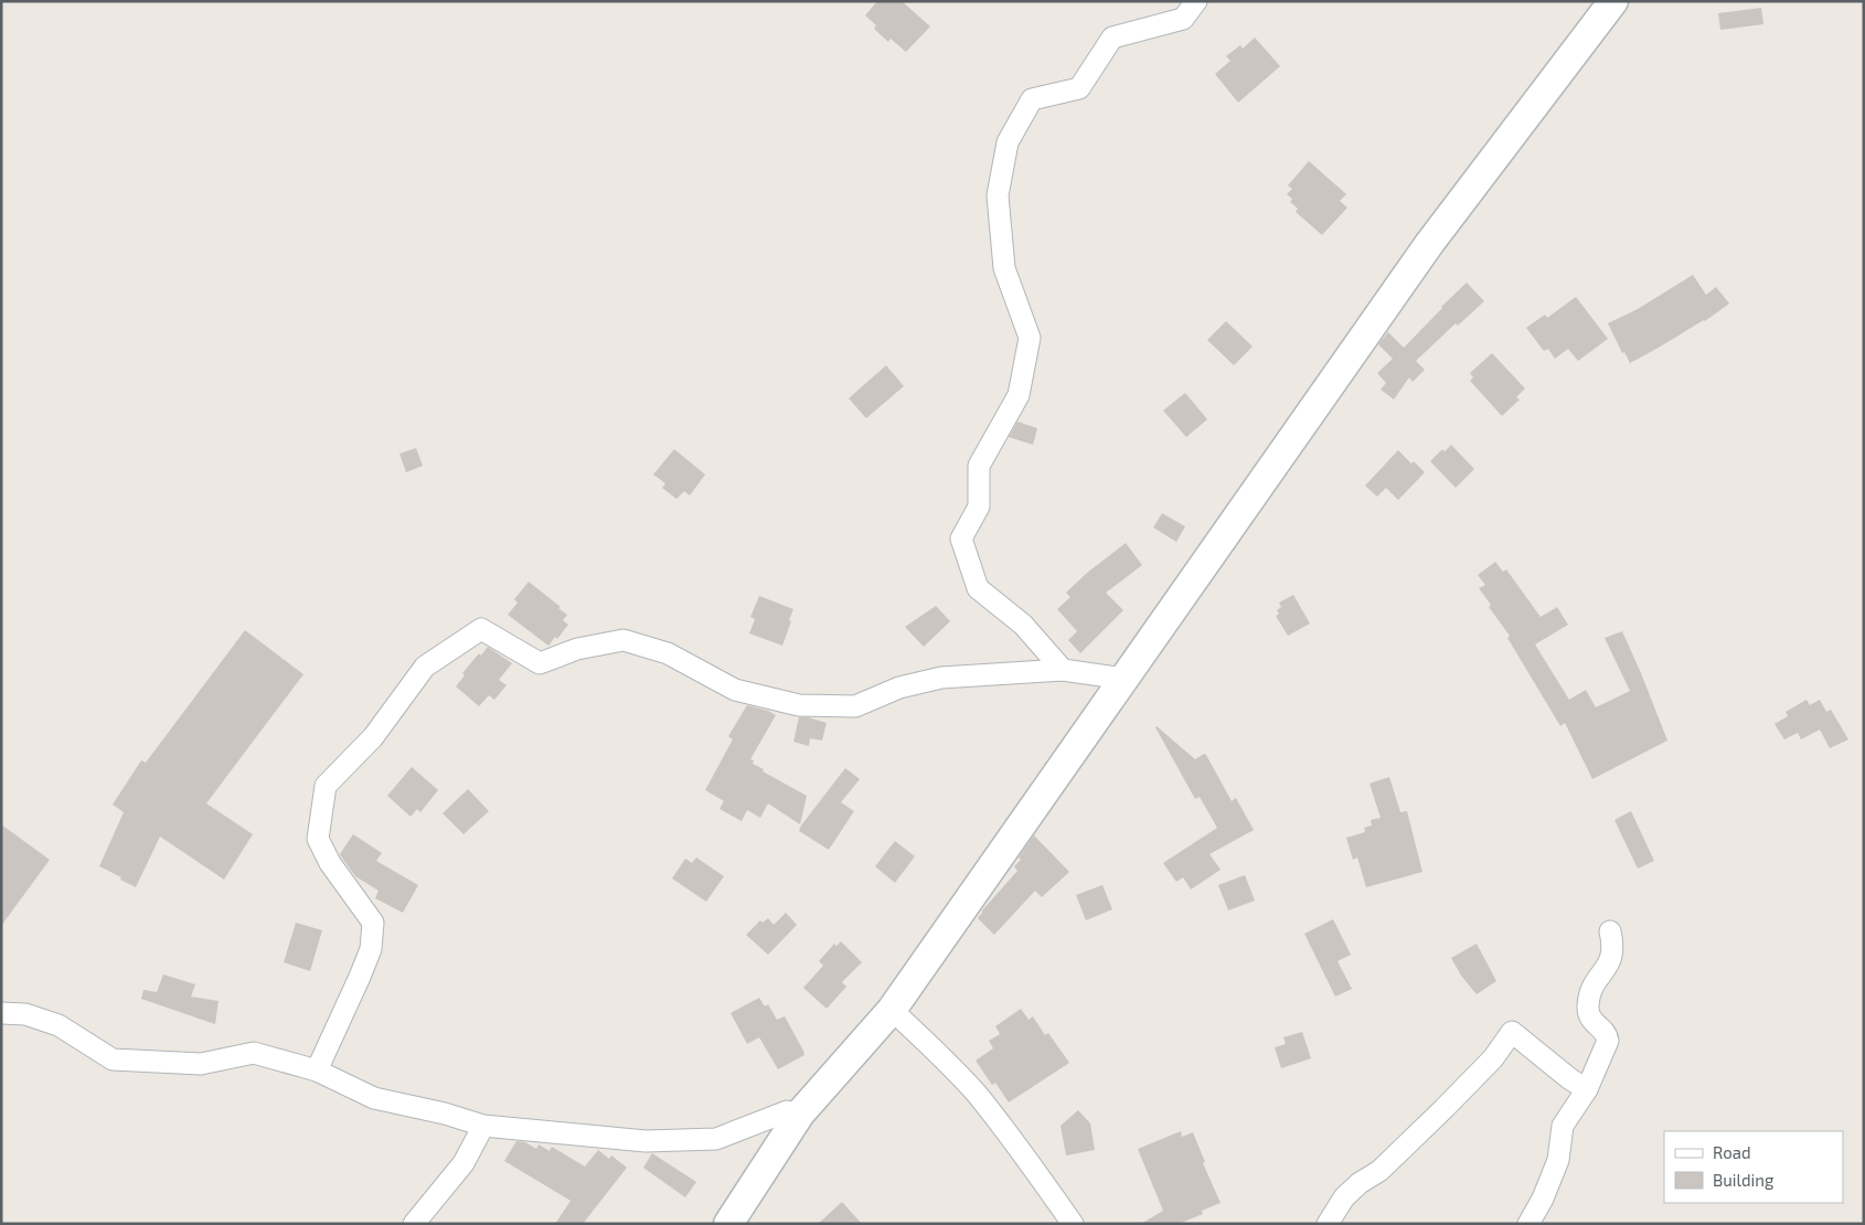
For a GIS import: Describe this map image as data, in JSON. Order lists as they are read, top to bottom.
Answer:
{
  "legend": ["Road", "Building"]
}
